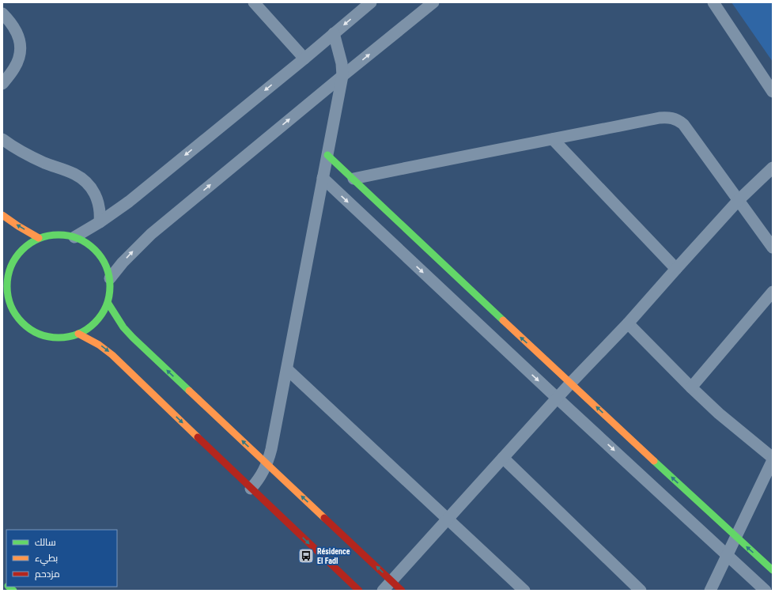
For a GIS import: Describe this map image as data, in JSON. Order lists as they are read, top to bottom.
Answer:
{
  "places": {
    "bus stop": ["Résidence El Fadl"]
  },
  "legend": ["سالك", "بطيء", "مزدحم"]
}
